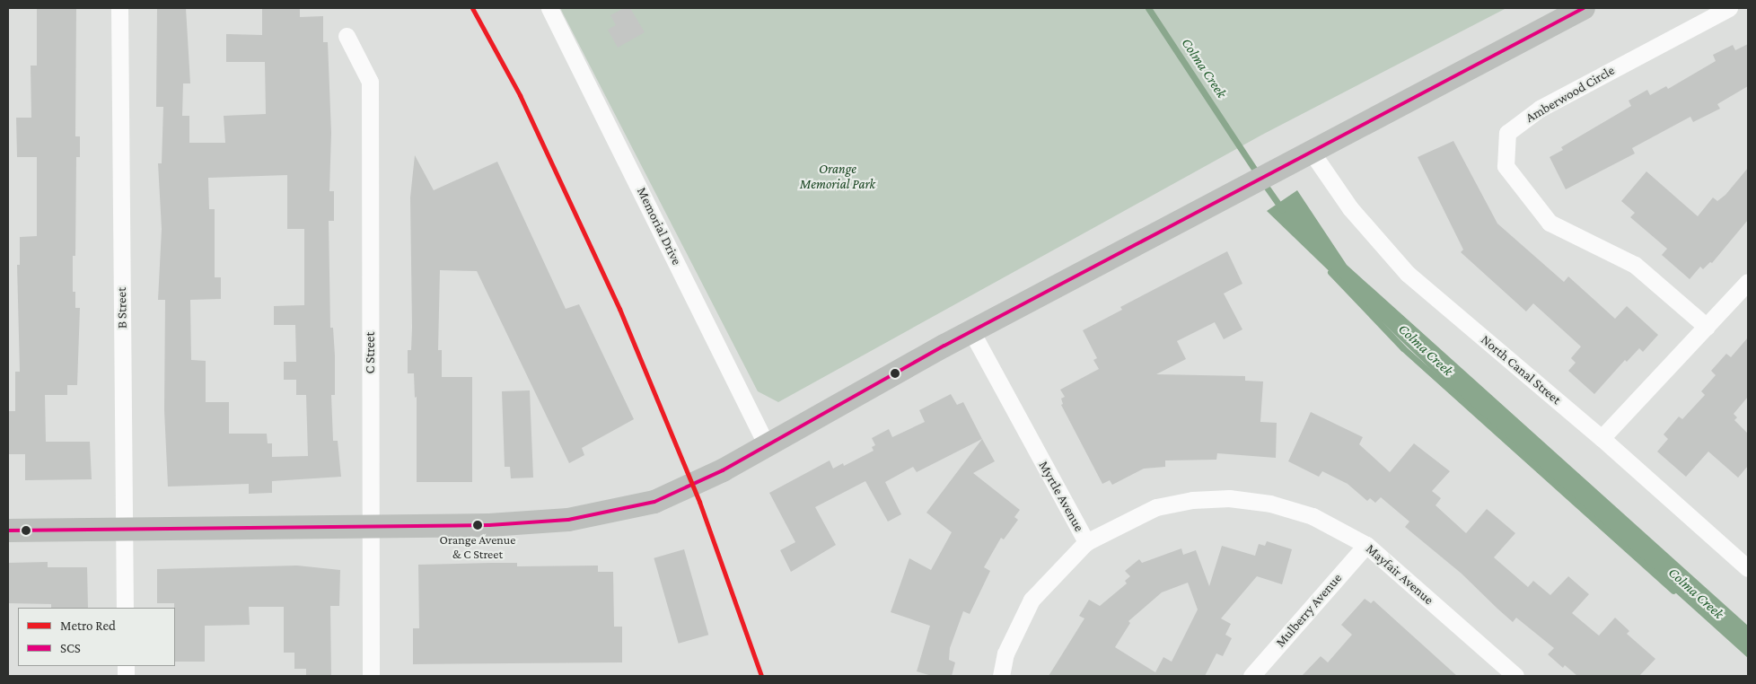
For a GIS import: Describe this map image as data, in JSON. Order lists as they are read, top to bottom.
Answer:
{
  "streets": {
    "street": [
      "Amberwood Circle",
      "Memorial Drive",
      "B Street",
      "C Street",
      "North Canal Street",
      "Myrtle Avenue",
      "Mayfair Avenue",
      "Mulberry Avenue"
    ]
  },
  "crossings": [
    ["Myrtle Avenue", "Mayfair Avenue"],
    ["Mayfair Avenue", "Mulberry Avenue"]
  ],
  "water": ["Colma Creek"],
  "parks": ["Orange Memorial Park"],
  "places": ["Orange Avenue & C Street"],
  "lines": ["metro line Red", "transit line SCS"],
  "legend": ["Metro Red", "SCS"]
}
